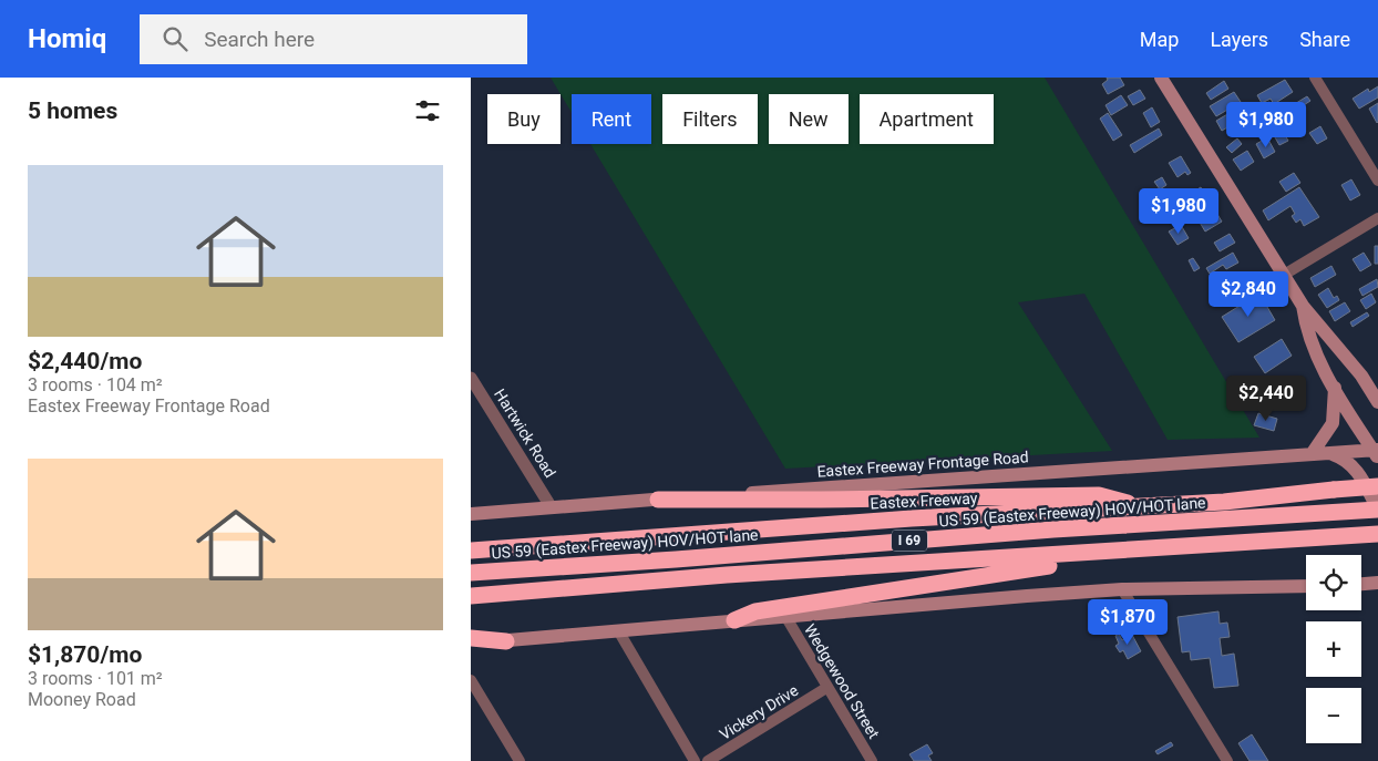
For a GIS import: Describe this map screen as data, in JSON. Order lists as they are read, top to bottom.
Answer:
{
  "streets": {
    "highway": ["Eastex Freeway", "US 59 (Eastex Freeway) HOV/HOT lane", "I 69"],
    "main road": ["Eastex Freeway Frontage Road"],
    "street": ["Hartwick Road", "Wedgewood Street", "Vickery Drive"]
  },
  "crossings": [
    ["Hartwick Road", "Eastex Freeway Frontage Road"],
    ["Wedgewood Street", "Vickery Drive"]
  ],
  "page": {
    "header": "Homiq",
    "search": "Search here",
    "nav": ["Map", "Layers", "Share"],
    "heading": "5 homes",
    "chip": [
      "Buy",
      "Rent",
      "Filters",
      "New",
      "Apartment"
    ],
    "price": [
      "$1,980",
      "$1,980",
      "$2,840",
      "$2,440",
      "$1,870"
    ],
    "list": [
      {
        "name": "$2,440/mo",
        "note": "3 rooms · 104 m² · Eastex Freeway Frontage Road"
      },
      {
        "name": "$1,870/mo",
        "note": "3 rooms · 101 m² · Mooney Road"
      }
    ],
    "map_buttons": ["+", "−"]
  }
}
